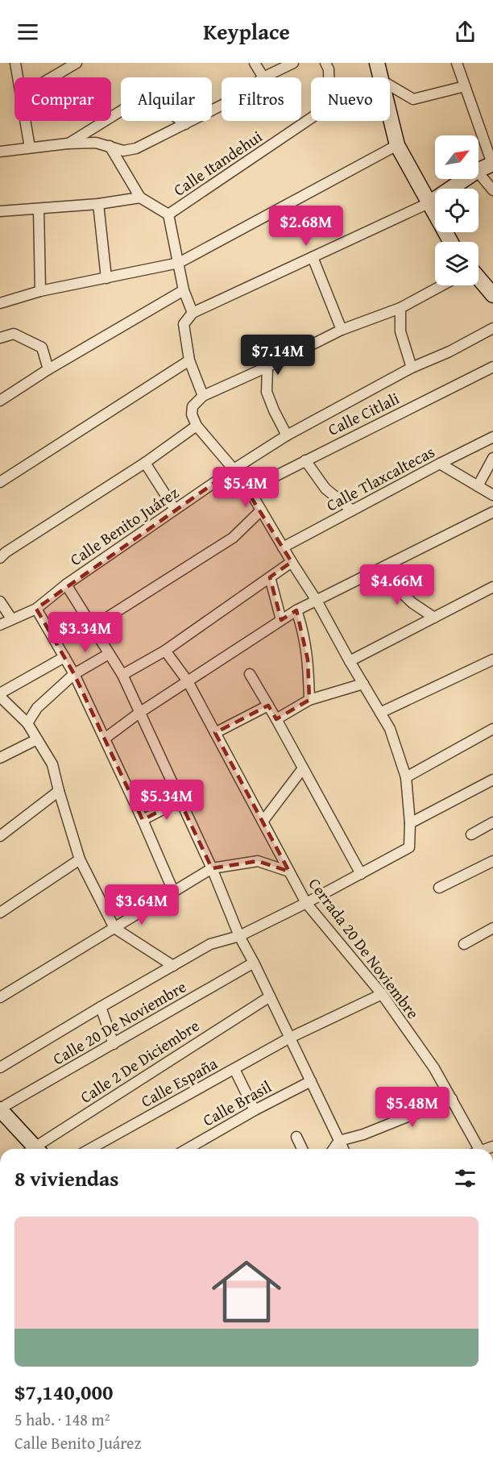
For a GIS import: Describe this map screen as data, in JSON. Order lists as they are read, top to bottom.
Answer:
{
  "streets": {
    "street": [
      "Calle Itandehui",
      "Calle Citlali",
      "Calle Tlaxcaltecas",
      "Calle Benito Juárez",
      "Cerrada 20 De Noviembre",
      "Calle 20 De Noviembre",
      "Calle 2 De Diciembre",
      "Calle España",
      "Calle Brasil"
    ]
  },
  "crossings": [
    ["Cerrada 20 De Noviembre", "Calle España"]
  ],
  "north": "top right",
  "page": {
    "header": "Keyplace",
    "chip": [
      "Comprar",
      "Alquilar",
      "Filtros",
      "Nuevo"
    ],
    "price": [
      "$2.68M",
      "$7.14M",
      "$5.4M",
      "$4.66M",
      "$3.34M",
      "$5.34M",
      "$3.64M",
      "$5.48M"
    ],
    "heading": "8 viviendas",
    "list": [
      {
        "name": "$7,140,000",
        "note": "5 hab. · 148 m² · Calle Benito Juárez"
      }
    ]
  }
}
